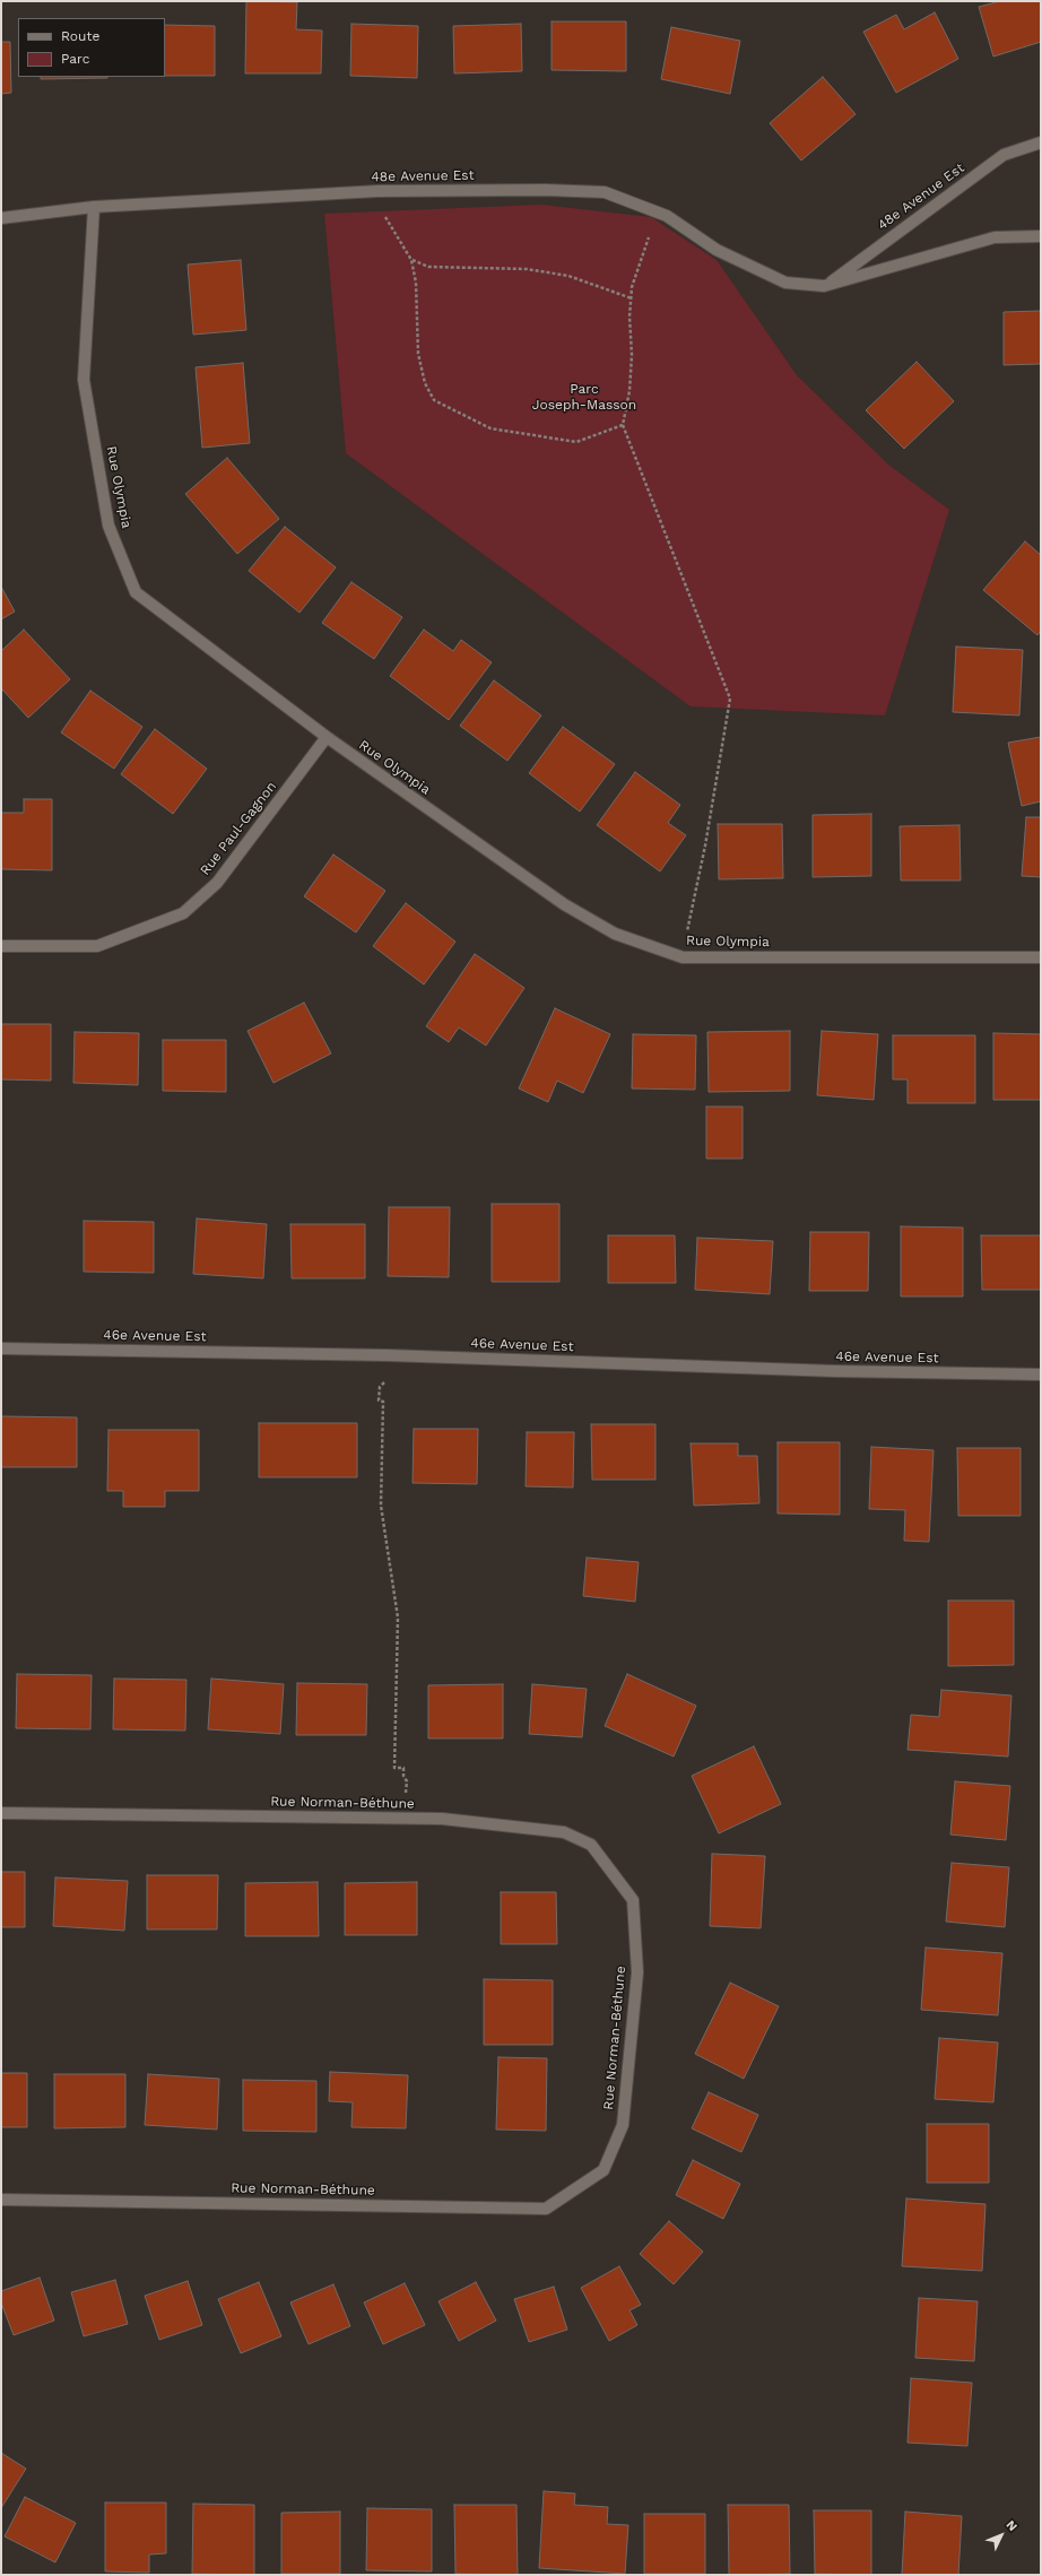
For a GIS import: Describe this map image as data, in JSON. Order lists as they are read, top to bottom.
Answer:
{
  "streets": {
    "street": [
      "48e Avenue Est",
      "Rue Olympia",
      "Rue Paul-Gagnon",
      "46e Avenue Est",
      "Rue Norman-Béthune"
    ]
  },
  "crossings": [
    ["48e Avenue Est", "Rue Olympia"],
    ["Rue Olympia", "Rue Paul-Gagnon"]
  ],
  "parks": ["Parc Joseph-Masson"],
  "legend": ["Route", "Parc"],
  "north": "top right"
}
